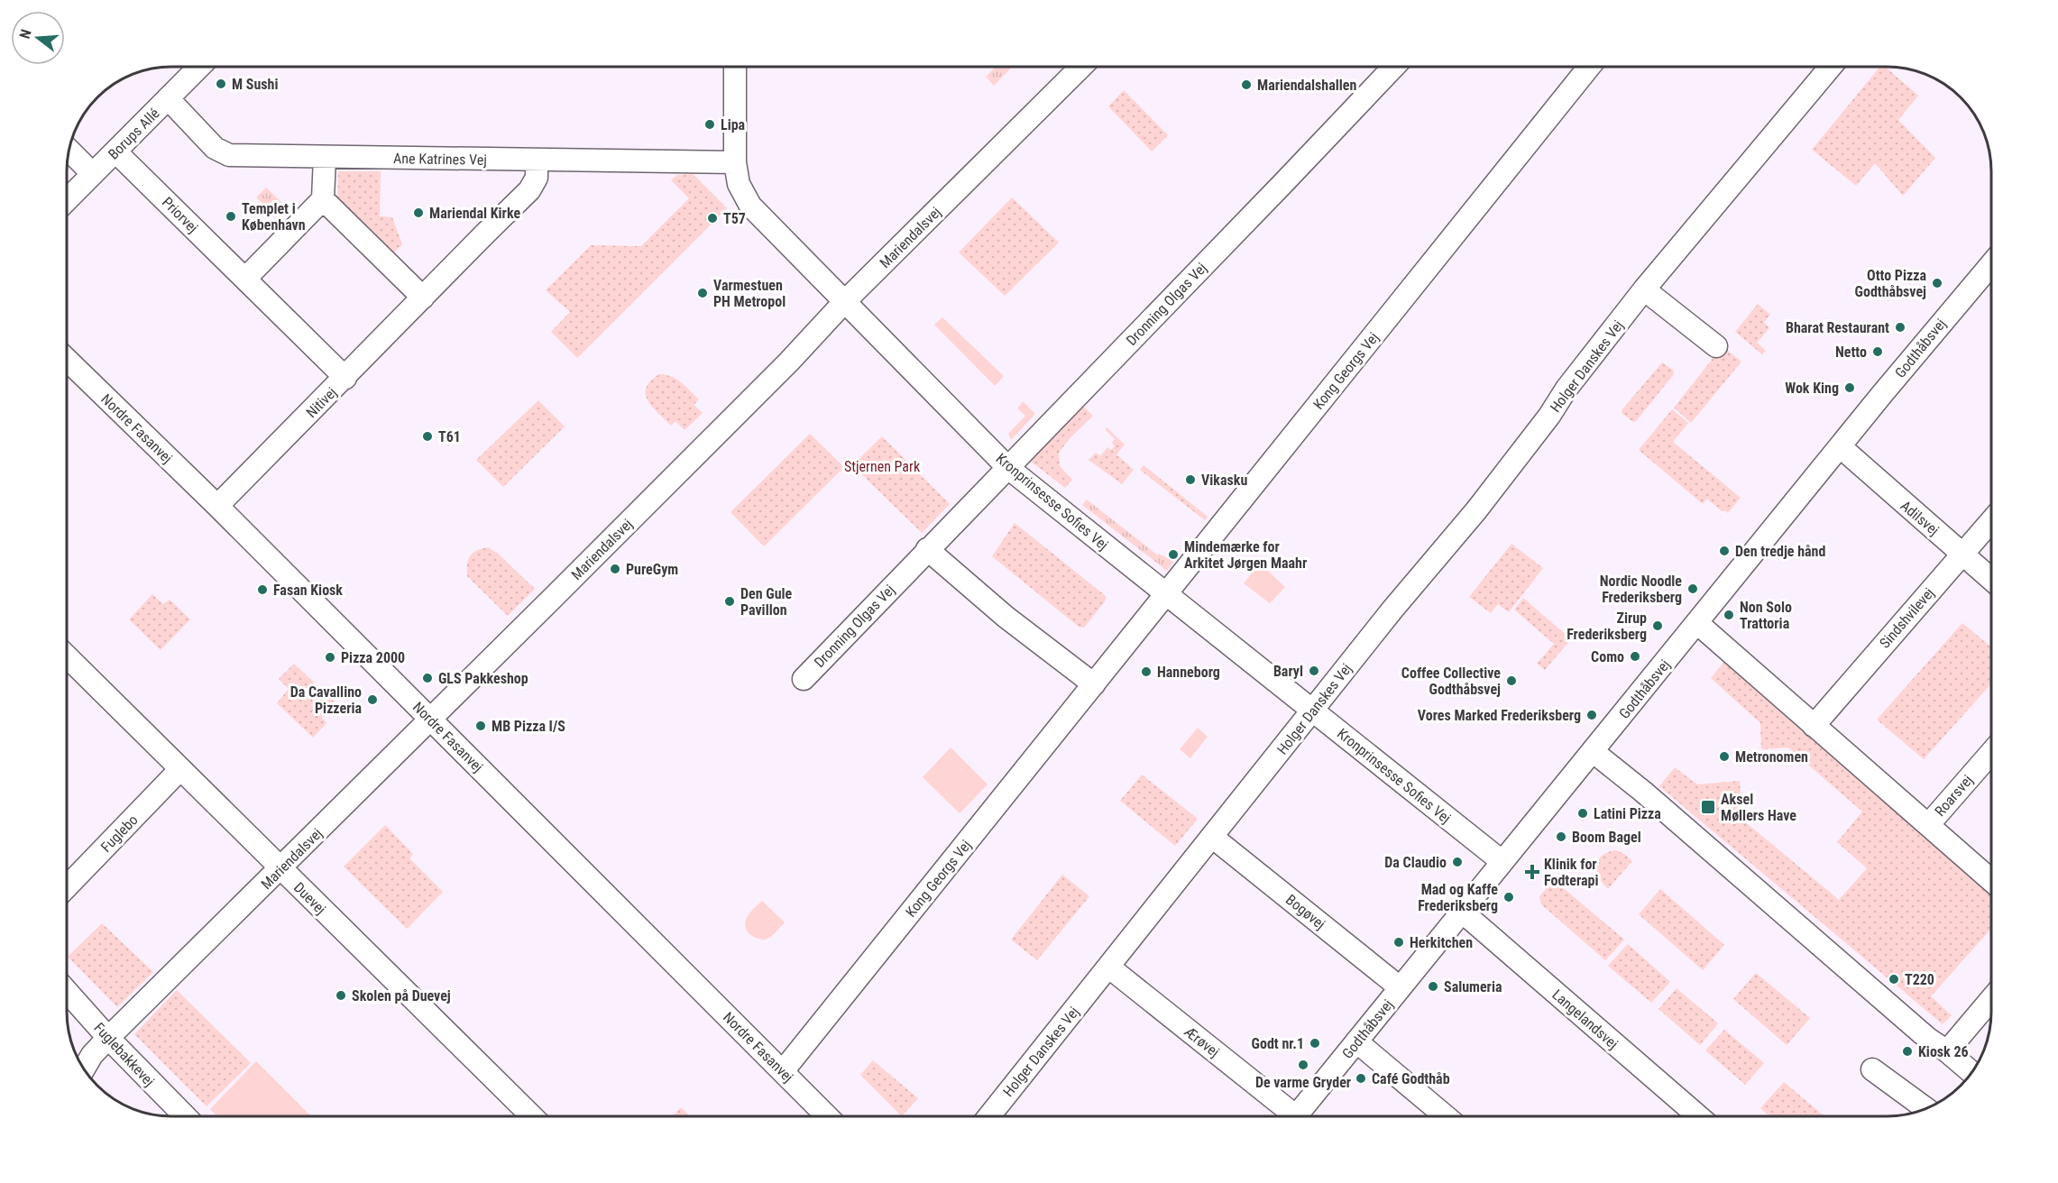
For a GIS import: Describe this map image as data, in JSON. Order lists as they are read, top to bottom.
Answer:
{
  "streets": {
    "street": [
      "Borups Allé",
      "Ane Katrines Vej",
      "Priorvej",
      "Mariendalsvej",
      "Dronning Olgas Vej",
      "Godthåbsvej",
      "Holger Danskes Vej",
      "Kong Georgs Vej",
      "Nitivej",
      "Nordre Fasanvej",
      "Kronprinsesse Sofies Vej",
      "Adilsvej",
      "Sindshvilevej",
      "Roarsvej",
      "Fuglebo",
      "Duevej",
      "Bogøvej",
      "Langelandsvej",
      "Ærøvej",
      "Fuglebakkevej"
    ]
  },
  "crossings": [
    ["Borups Allé", "Ane Katrines Vej"],
    ["Borups Allé", "Priorvej"],
    ["Ane Katrines Vej", "Nitivej"],
    ["Ane Katrines Vej", "Kronprinsesse Sofies Vej"],
    ["Priorvej", "Nitivej"],
    ["Mariendalsvej", "Nordre Fasanvej"],
    ["Mariendalsvej", "Kronprinsesse Sofies Vej"],
    ["Mariendalsvej", "Duevej"],
    ["Mariendalsvej", "Fuglebakkevej"],
    ["Dronning Olgas Vej", "Kronprinsesse Sofies Vej"],
    ["Godthåbsvej", "Kronprinsesse Sofies Vej"],
    ["Godthåbsvej", "Adilsvej"],
    ["Godthåbsvej", "Bogøvej"],
    ["Godthåbsvej", "Langelandsvej"],
    ["Holger Danskes Vej", "Kronprinsesse Sofies Vej"],
    ["Holger Danskes Vej", "Bogøvej"],
    ["Holger Danskes Vej", "Ærøvej"],
    ["Kong Georgs Vej", "Nordre Fasanvej"],
    ["Kong Georgs Vej", "Kronprinsesse Sofies Vej"],
    ["Nitivej", "Nordre Fasanvej"],
    ["Adilsvej", "Sindshvilevej"],
    ["Fuglebo", "Duevej"]
  ],
  "parks": ["Stjernen Park"],
  "places": {
    "other": [
      "M Sushi",
      "Mariendalshallen",
      "Lipa",
      "Mariendal Kirke",
      "Templet i København",
      "T57",
      "Otto Pizza Godthåbsvej",
      "Varmestuen PH Metropol",
      "Bharat Restaurant",
      "Netto",
      "Wok King",
      "T61",
      "Vikasku",
      "Den tredje hånd",
      "Mindemærke for Arkitet Jørgen Maahr",
      "PureGym",
      "Nordic Noodle Frederiksberg",
      "Fasan Kiosk",
      "Den Gule Pavillon",
      "Non Solo Trattoria",
      "Zirup Frederiksberg",
      "Como",
      "Pizza 2000",
      "Baryl",
      "Hanneborg",
      "GLS Pakkeshop",
      "Coffee Collective Godthåbsvej",
      "Da Cavallino Pizzeria",
      "Vores Marked Frederiksberg",
      "MB Pizza I/S",
      "Metronomen",
      "Latini Pizza",
      "Boom Bagel",
      "Da Claudio",
      "Mad og Kaffe Frederiksberg",
      "Herkitchen",
      "T220",
      "Salumeria",
      "Skolen på Duevej",
      "Godt nr.1",
      "Kiosk 26",
      "De varme Gryder",
      "Café Godthåb"
    ],
    "transit": ["Aksel Møllers Have"],
    "health": ["Klinik for Fodterapi"]
  },
  "north": "left"
}
